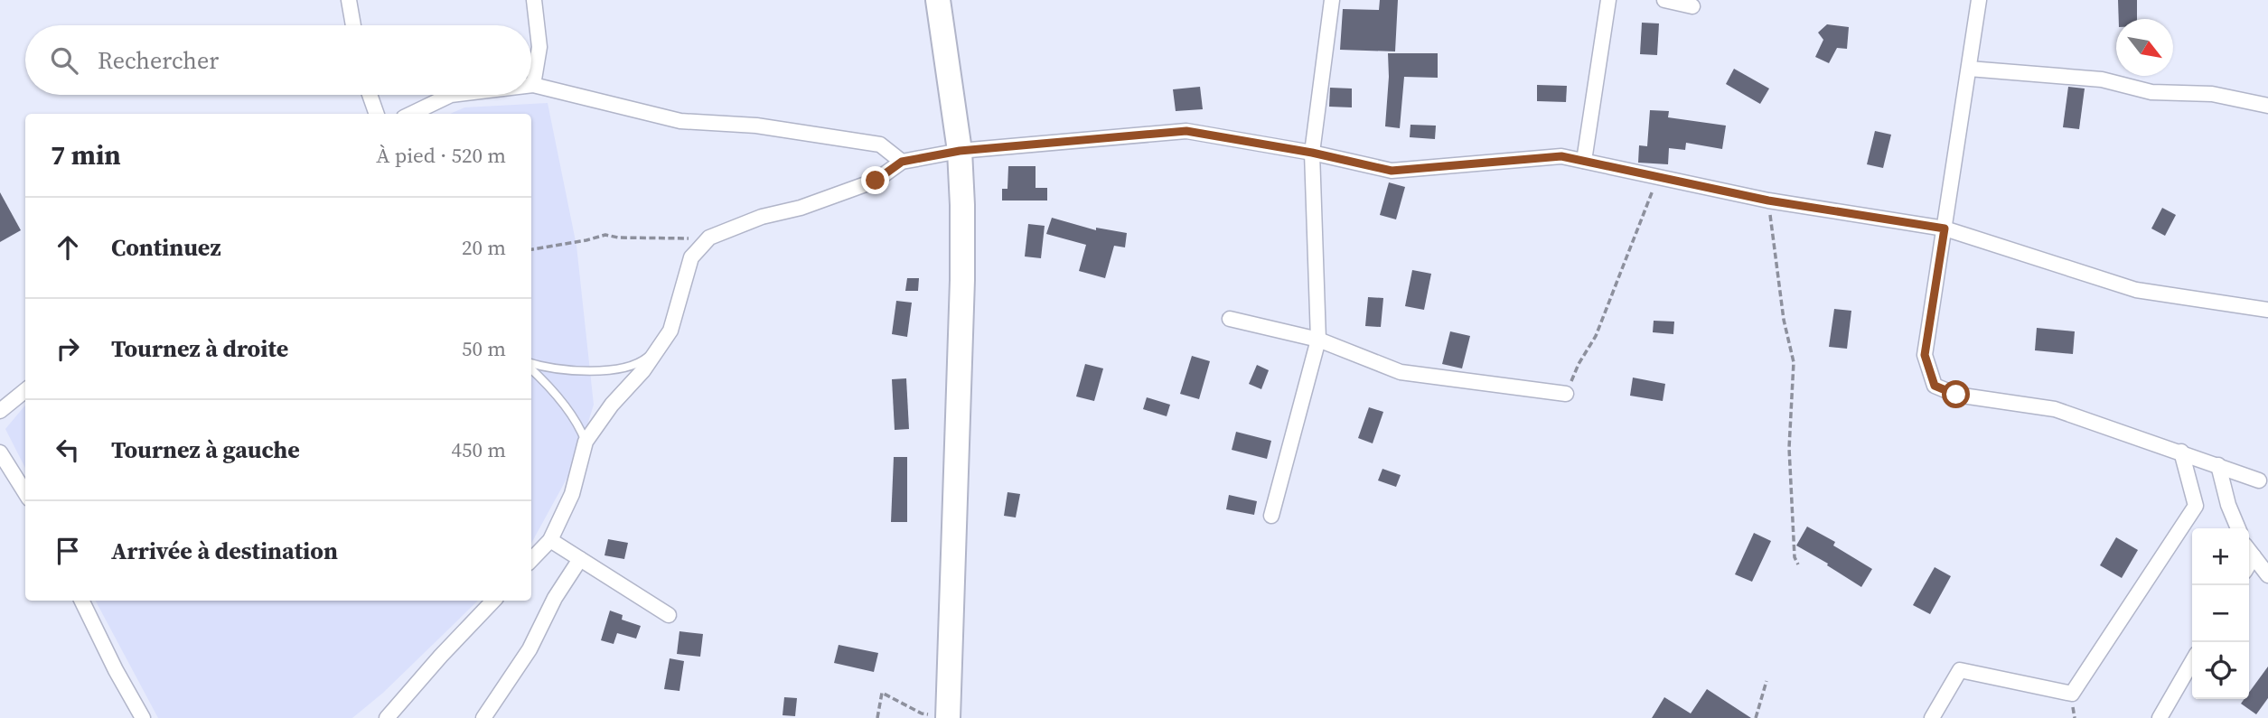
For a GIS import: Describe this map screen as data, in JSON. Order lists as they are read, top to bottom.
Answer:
{
  "north": "bottom right",
  "page": {
    "search": "Rechercher",
    "heading": ["7 min", "À pied · 520 m"],
    "list": [
      ["Continuez", "20 m"],
      ["Tournez à droite", "50 m"],
      ["Tournez à gauche", "450 m"],
      "Arrivée à destination"
    ],
    "map_buttons": ["+", "−"]
  }
}
